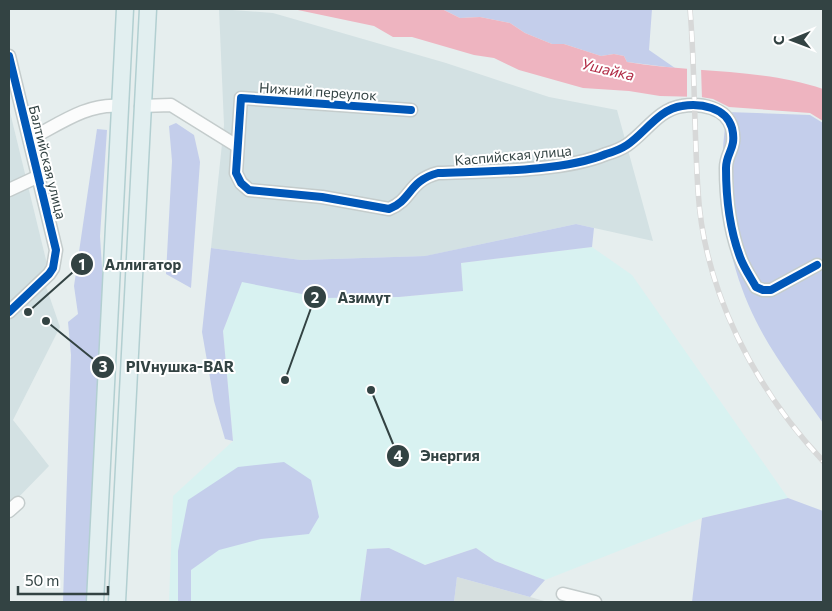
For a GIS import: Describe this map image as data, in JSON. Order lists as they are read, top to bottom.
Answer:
{
  "streets": {
    "street": ["Нижний переулок", "Каспийская улица", "Балтийская улица"]
  },
  "crossings": [
    ["Нижний переулок", "Каспийская улица"]
  ],
  "water": ["Ушайка"],
  "places": [
    "Аллигатор",
    "PIVнушка-BAR",
    "Азимут",
    "Энергия"
  ],
  "scale_bar": "50 m",
  "north": "left"
}
